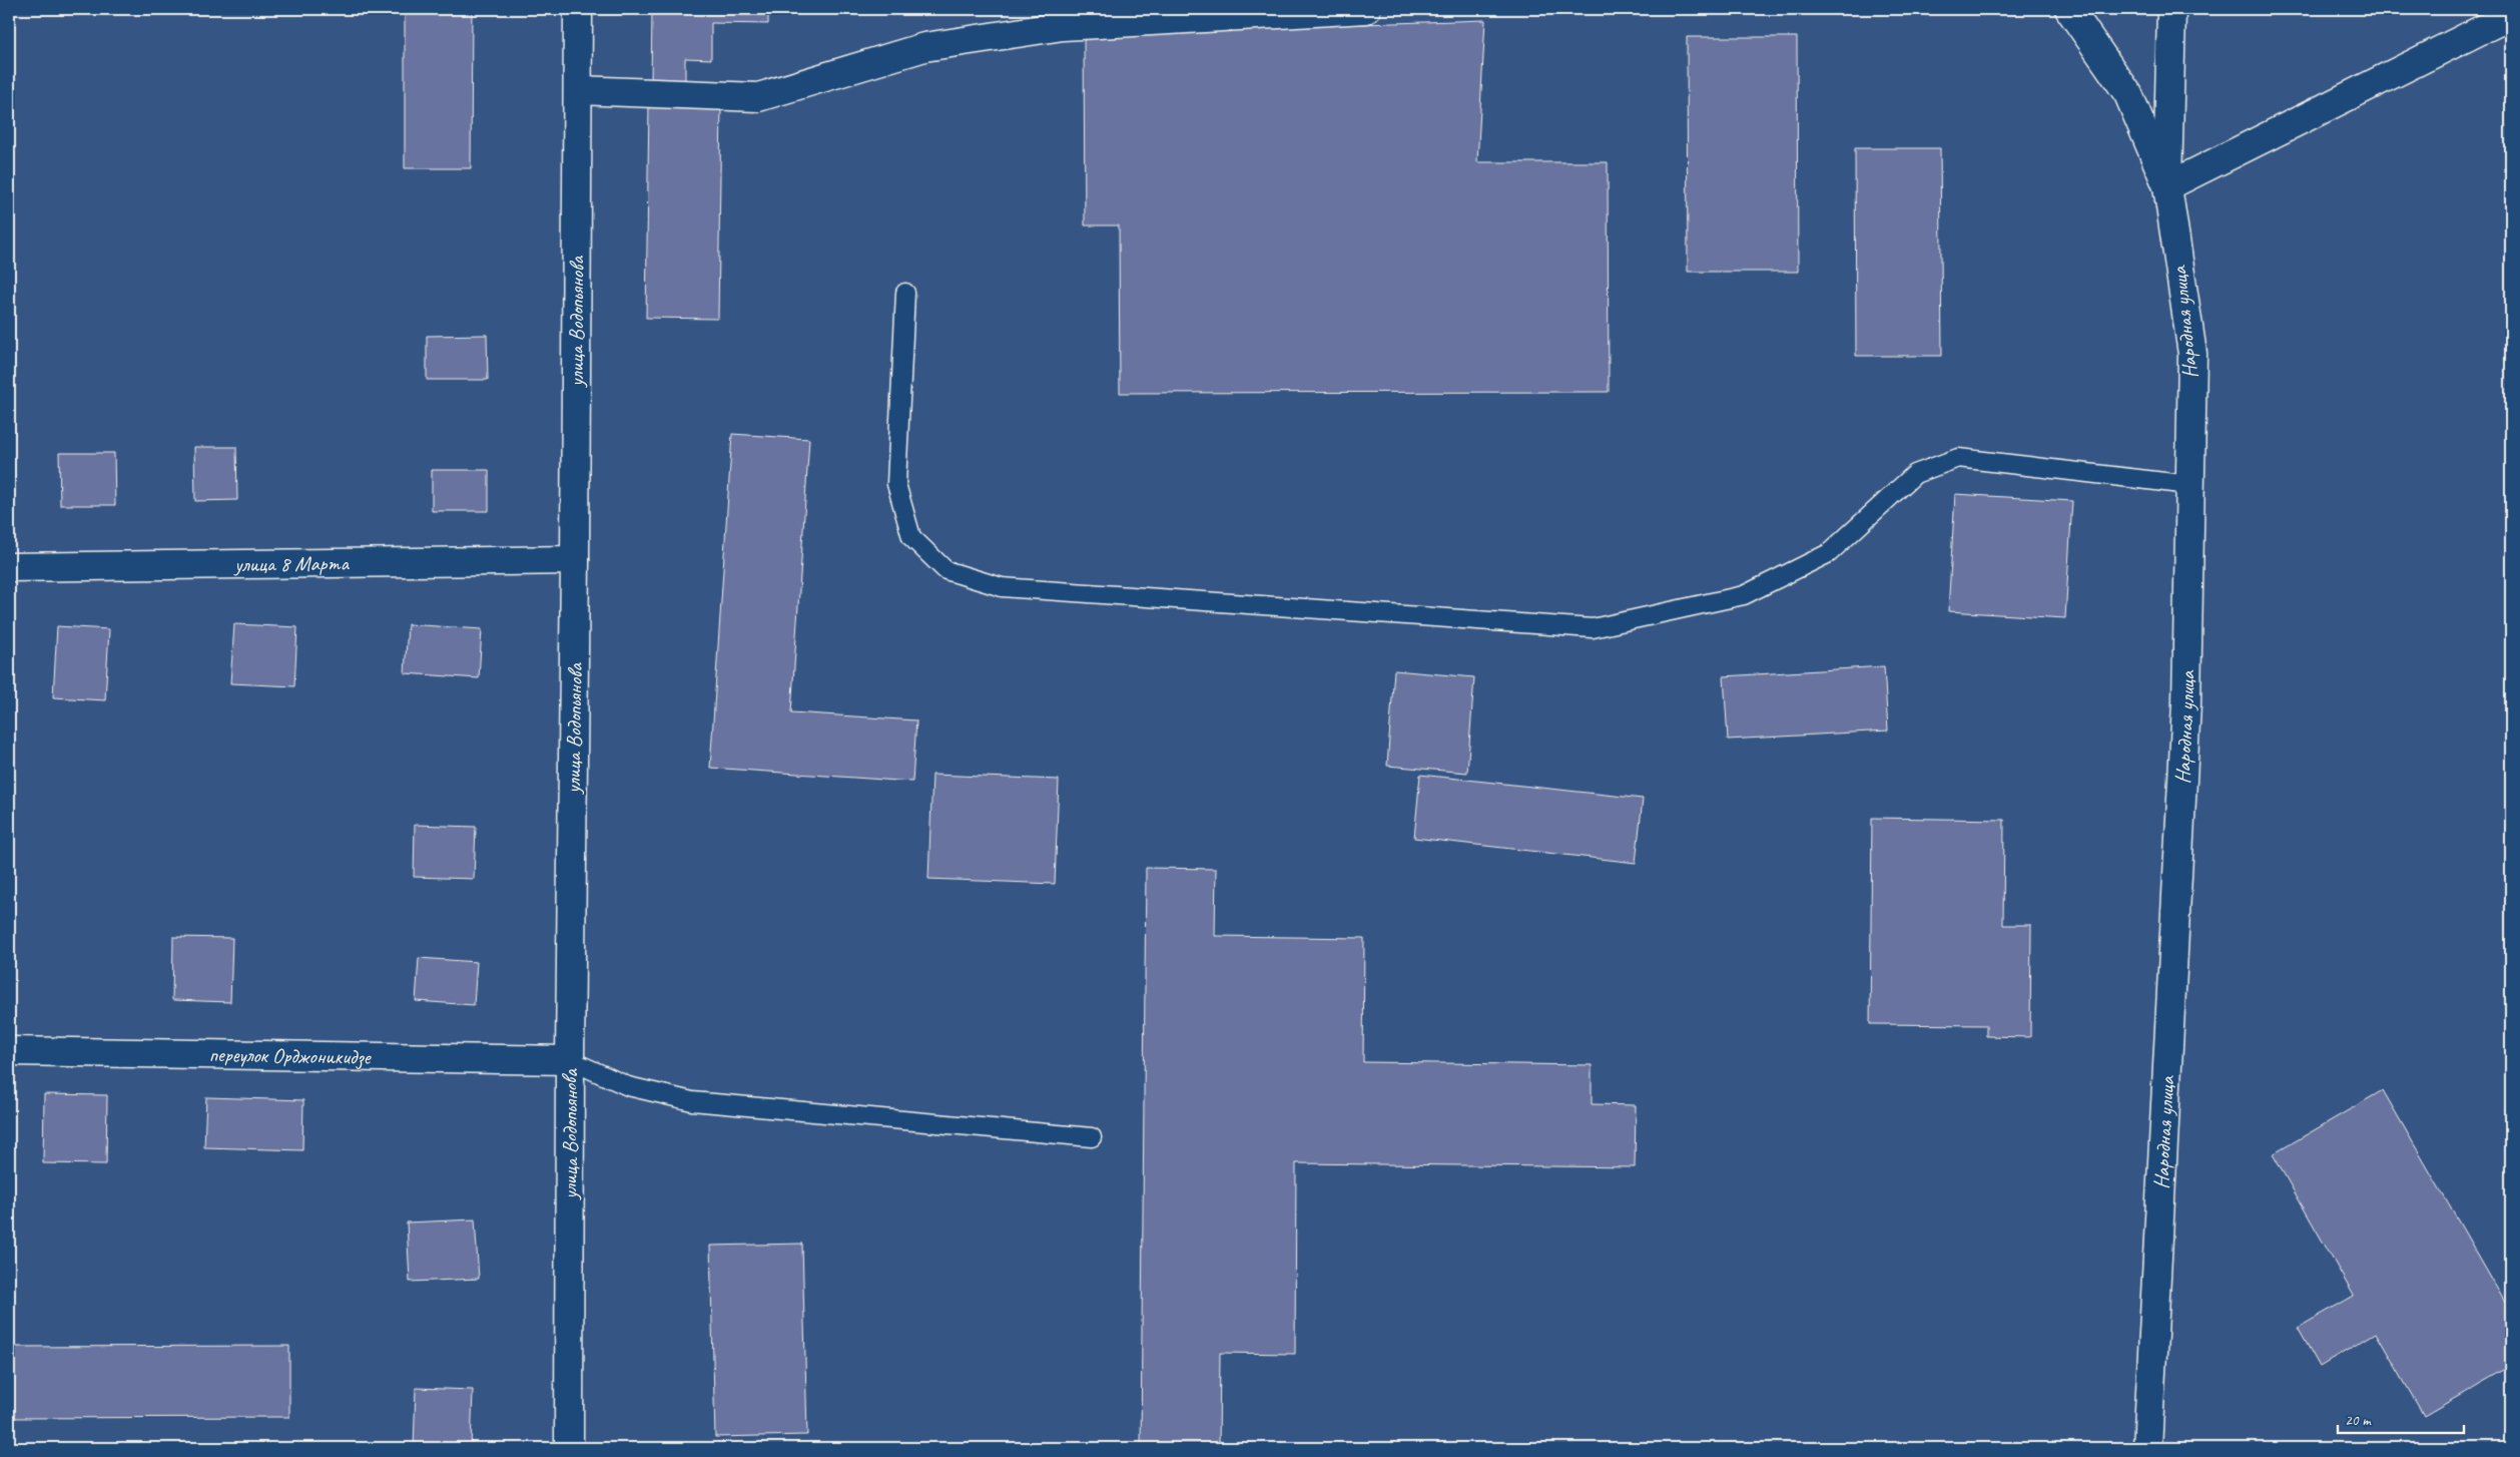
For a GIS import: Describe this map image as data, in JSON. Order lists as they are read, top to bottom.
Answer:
{
  "streets": {
    "street": [
      "улица Водопьянова",
      "Народная улица",
      "улица 8 Марта",
      "переулок Орджоникидзе"
    ]
  },
  "crossings": [
    ["улица Водопьянова", "улица 8 Марта"],
    ["улица Водопьянова", "переулок Орджоникидзе"]
  ],
  "scale_bar": "20 m"
}
